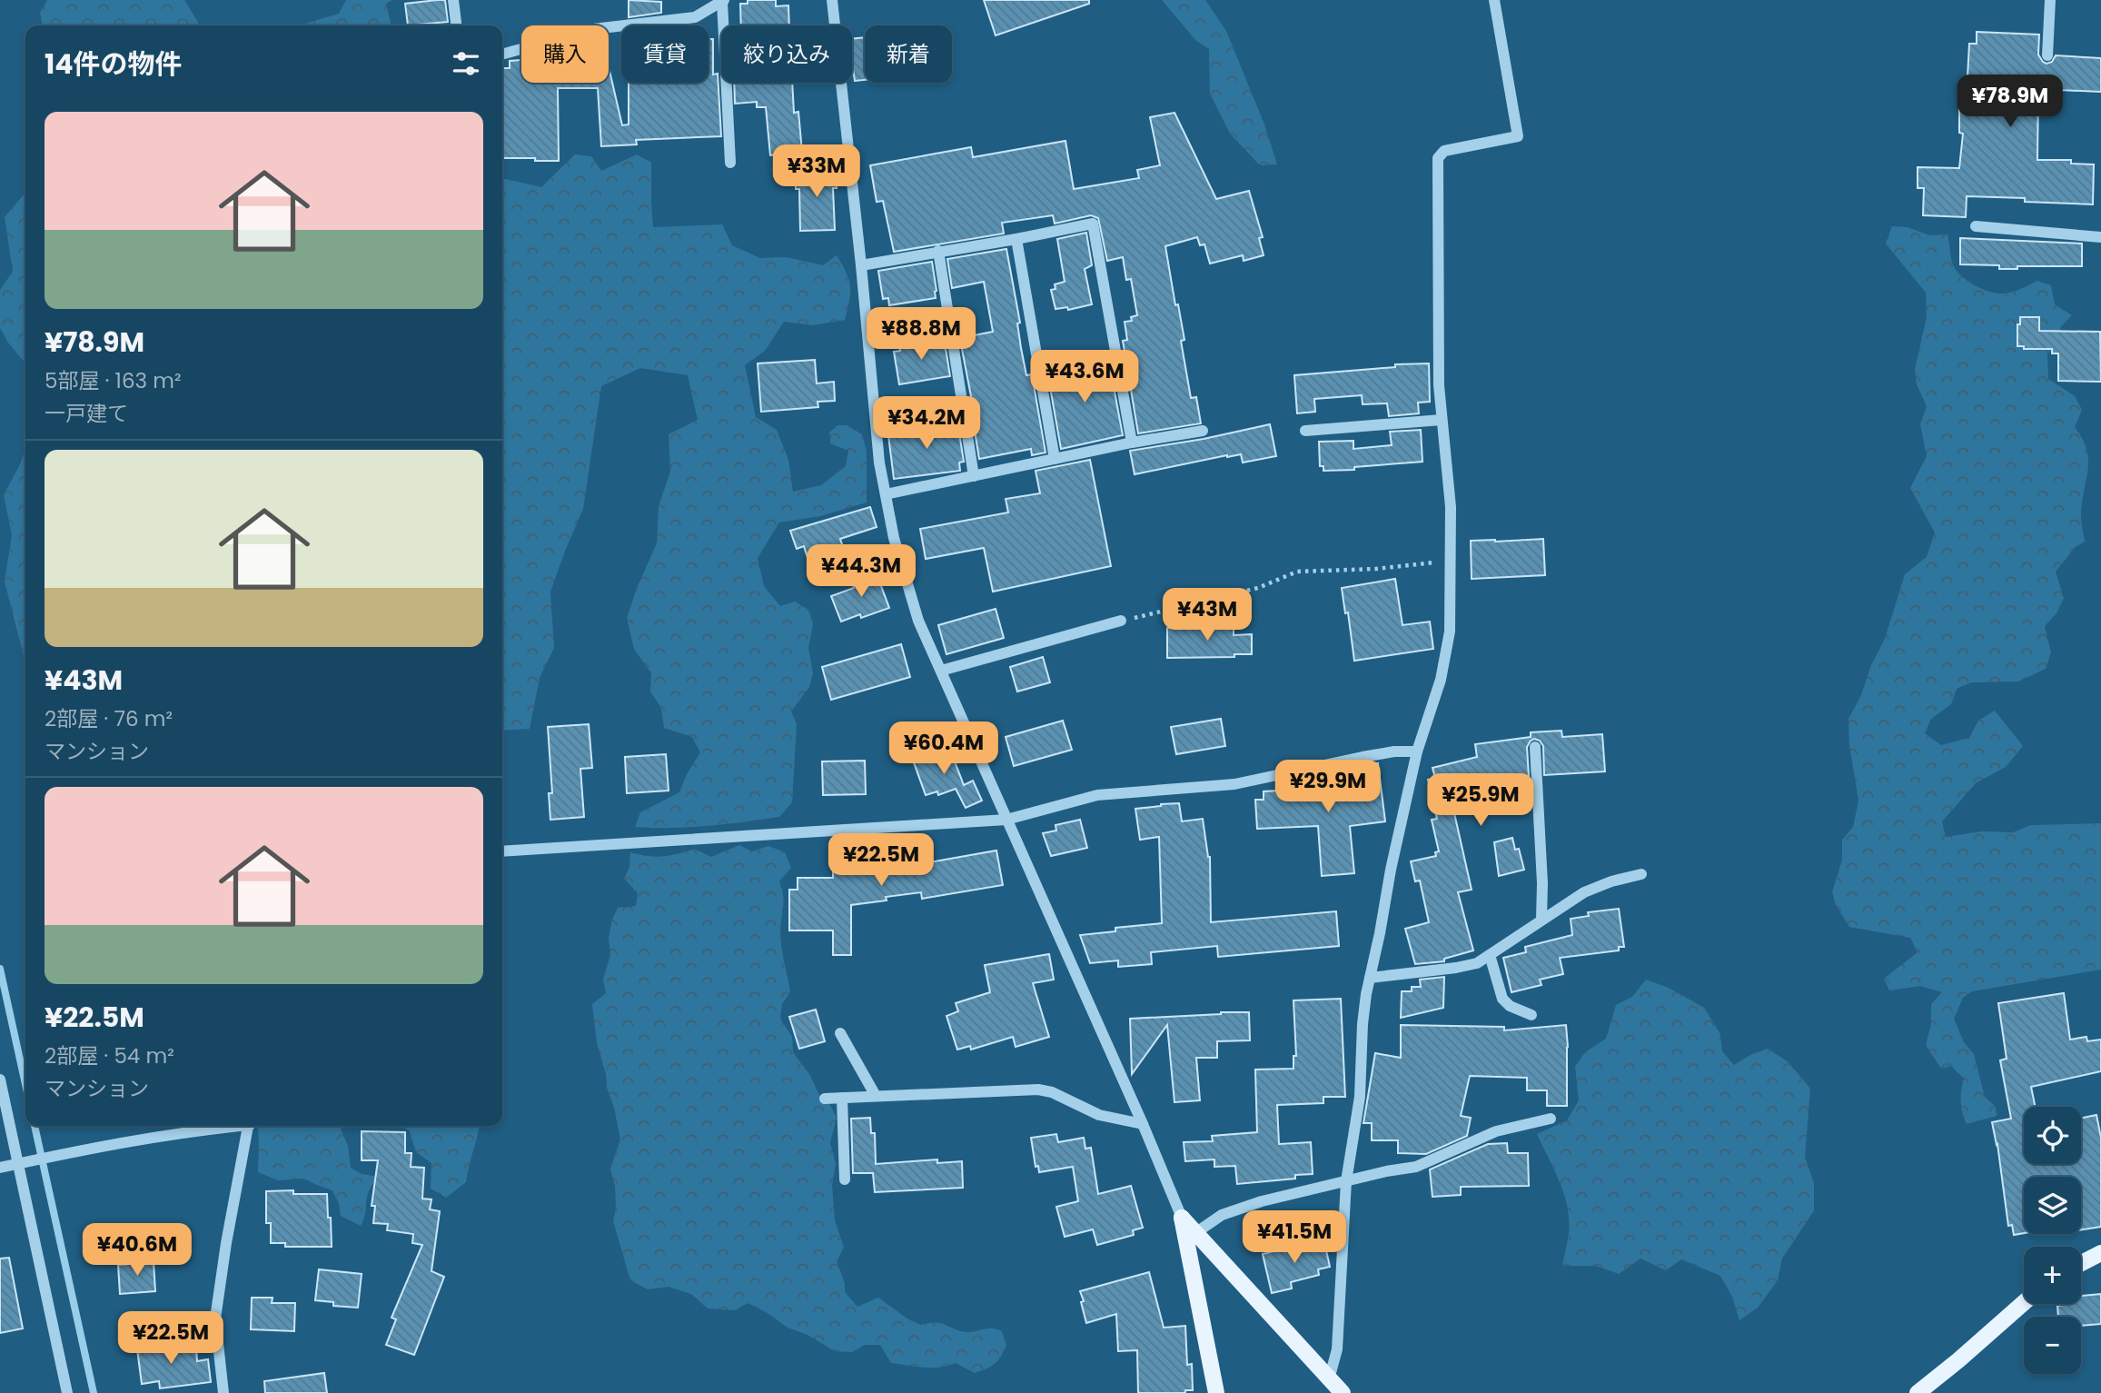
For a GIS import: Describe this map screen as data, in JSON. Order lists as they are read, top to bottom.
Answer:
{
  "page": {
    "chip": [
      "購入",
      "賃貸",
      "絞り込み",
      "新着"
    ],
    "heading": "14件の物件",
    "price": [
      "¥78.9M",
      "¥33M",
      "¥88.8M",
      "¥43.6M",
      "¥34.2M",
      "¥44.3M",
      "¥43M",
      "¥60.4M",
      "¥29.9M",
      "¥25.9M",
      "¥22.5M",
      "¥41.5M",
      "¥40.6M",
      "¥22.5M"
    ],
    "list": [
      {
        "name": "¥78.9M",
        "note": "5部屋 · 163 m² · 一戸建て"
      },
      {
        "name": "¥43M",
        "note": "2部屋 · 76 m² · マンション"
      },
      {
        "name": "¥22.5M",
        "note": "2部屋 · 54 m² · マンション"
      }
    ],
    "map_buttons": ["+", "−"]
  }
}
